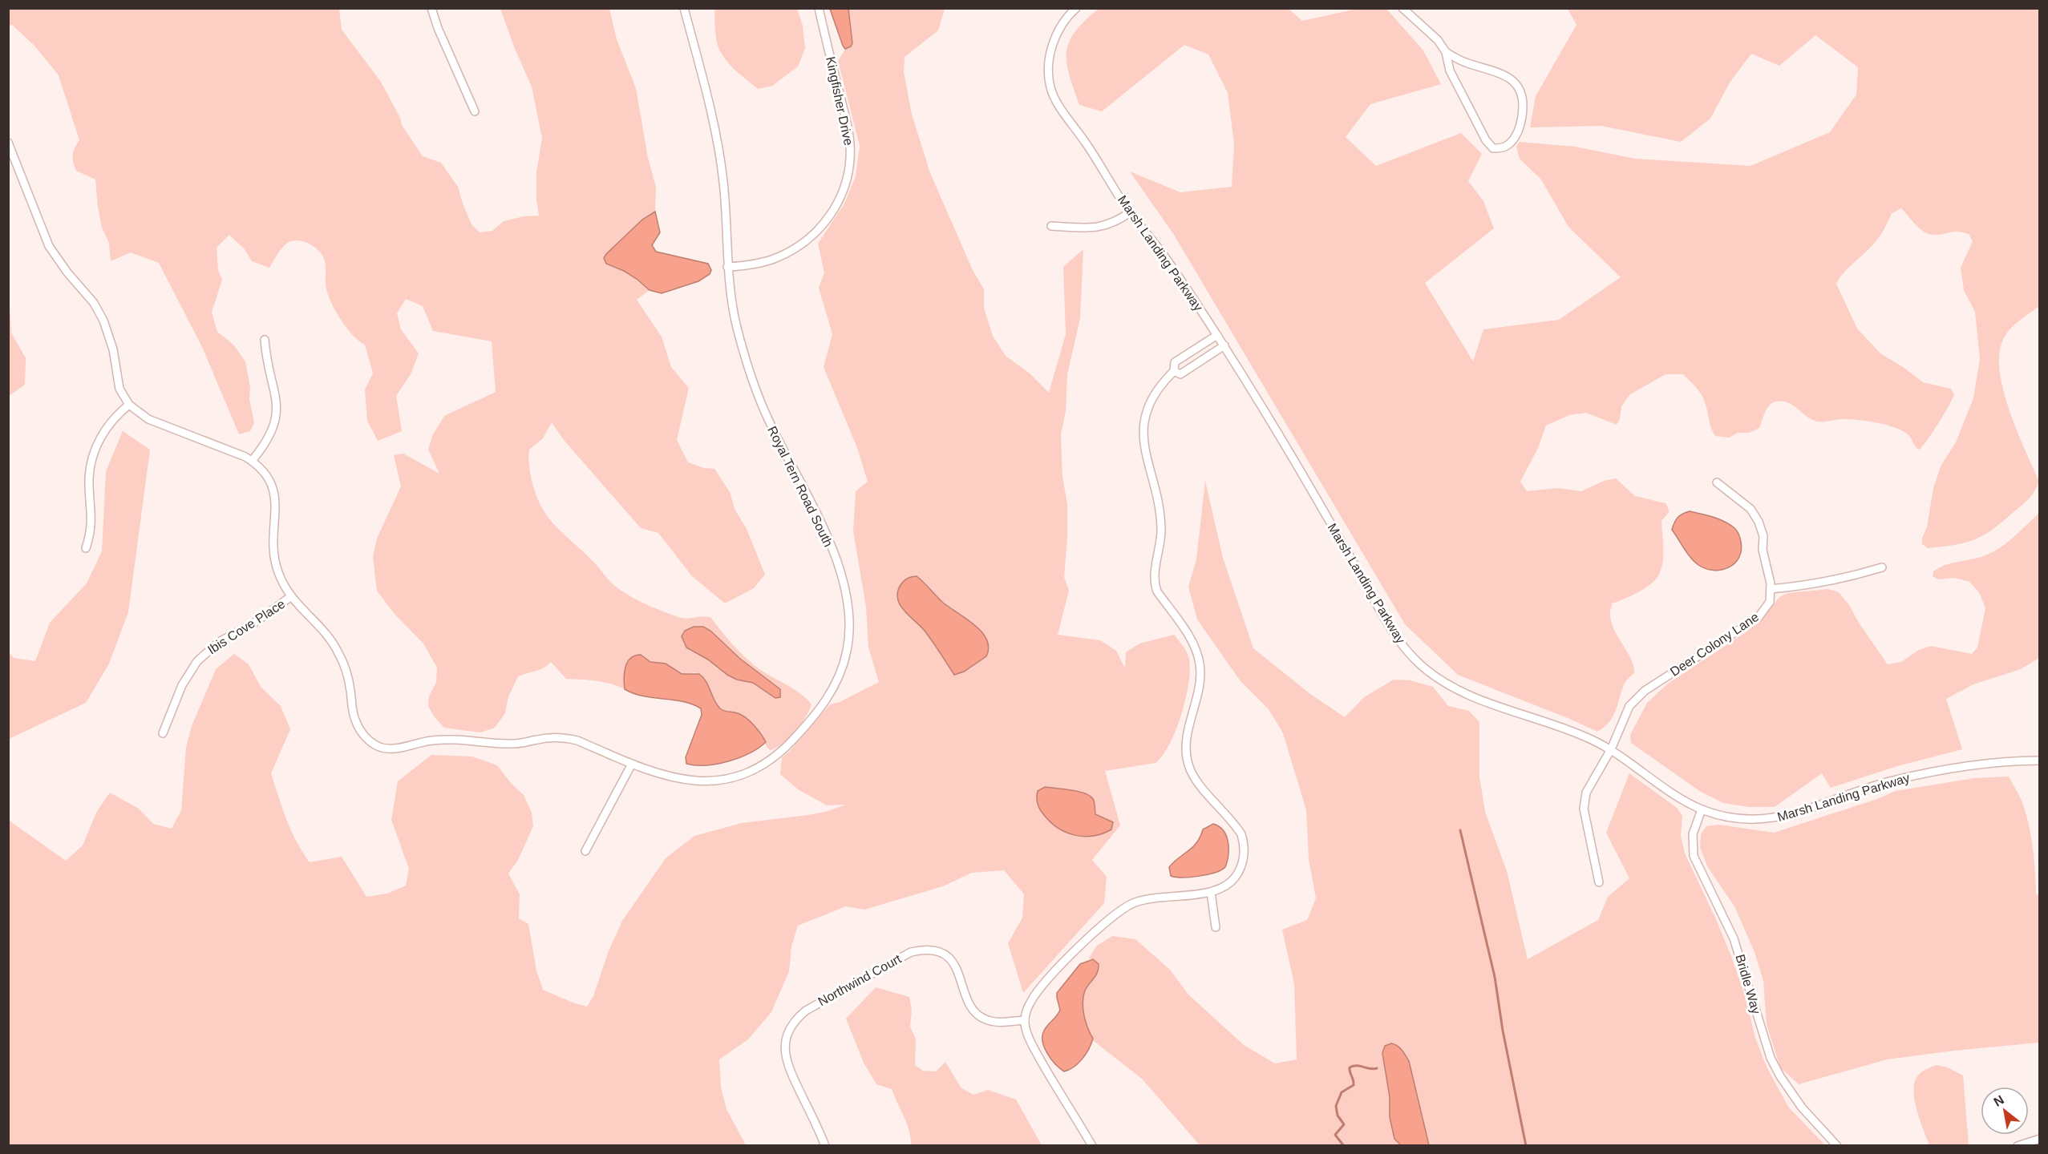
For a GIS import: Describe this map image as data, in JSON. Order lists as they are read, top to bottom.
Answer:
{
  "streets": {
    "street": [
      "Kingfisher Drive",
      "Marsh Landing Parkway",
      "Royal Tern Road South",
      "Ibis Cove Place",
      "Deer Colony Lane",
      "Northwind Court",
      "Bridle Way"
    ]
  },
  "crossings": [
    ["Kingfisher Drive", "Royal Tern Road South"],
    ["Marsh Landing Parkway", "Deer Colony Lane"],
    ["Marsh Landing Parkway", "Bridle Way"],
    ["Royal Tern Road South", "Ibis Cove Place"]
  ],
  "north": "top left"
}
